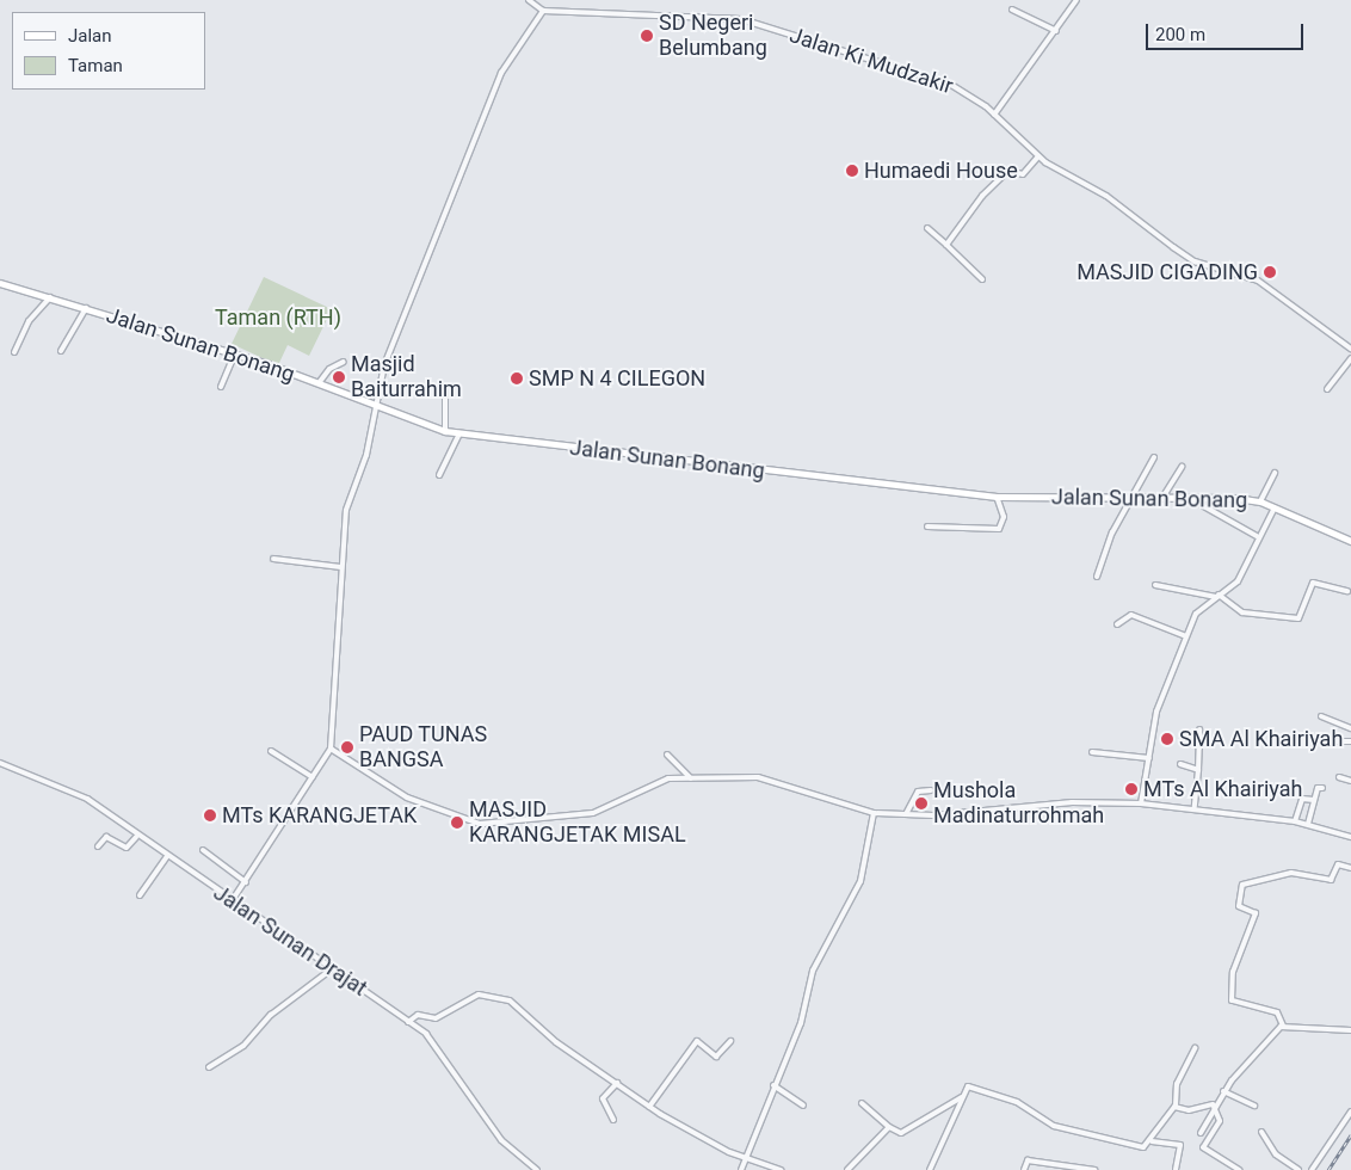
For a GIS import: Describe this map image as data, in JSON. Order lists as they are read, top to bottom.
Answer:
{
  "streets": {
    "street": ["Jalan Ki Mudzakir", "Jalan Sunan Bonang", "Jalan Sunan Drajat"]
  },
  "parks": ["Taman (RTH)"],
  "places": [
    "SD Negeri Belumbang",
    "Humaedi House",
    "MASJID CIGADING",
    "Masjid Baiturrahim",
    "SMP N 4 CILEGON",
    "SMA Al Khairiyah",
    "PAUD TUNAS BANGSA",
    "MTs Al Khairiyah",
    "Mushola Madinaturrohmah",
    "MTs KARANGJETAK",
    "MASJID KARANGJETAK MISAL"
  ],
  "legend": ["Jalan", "Taman"],
  "scale_bar": "200 m"
}
